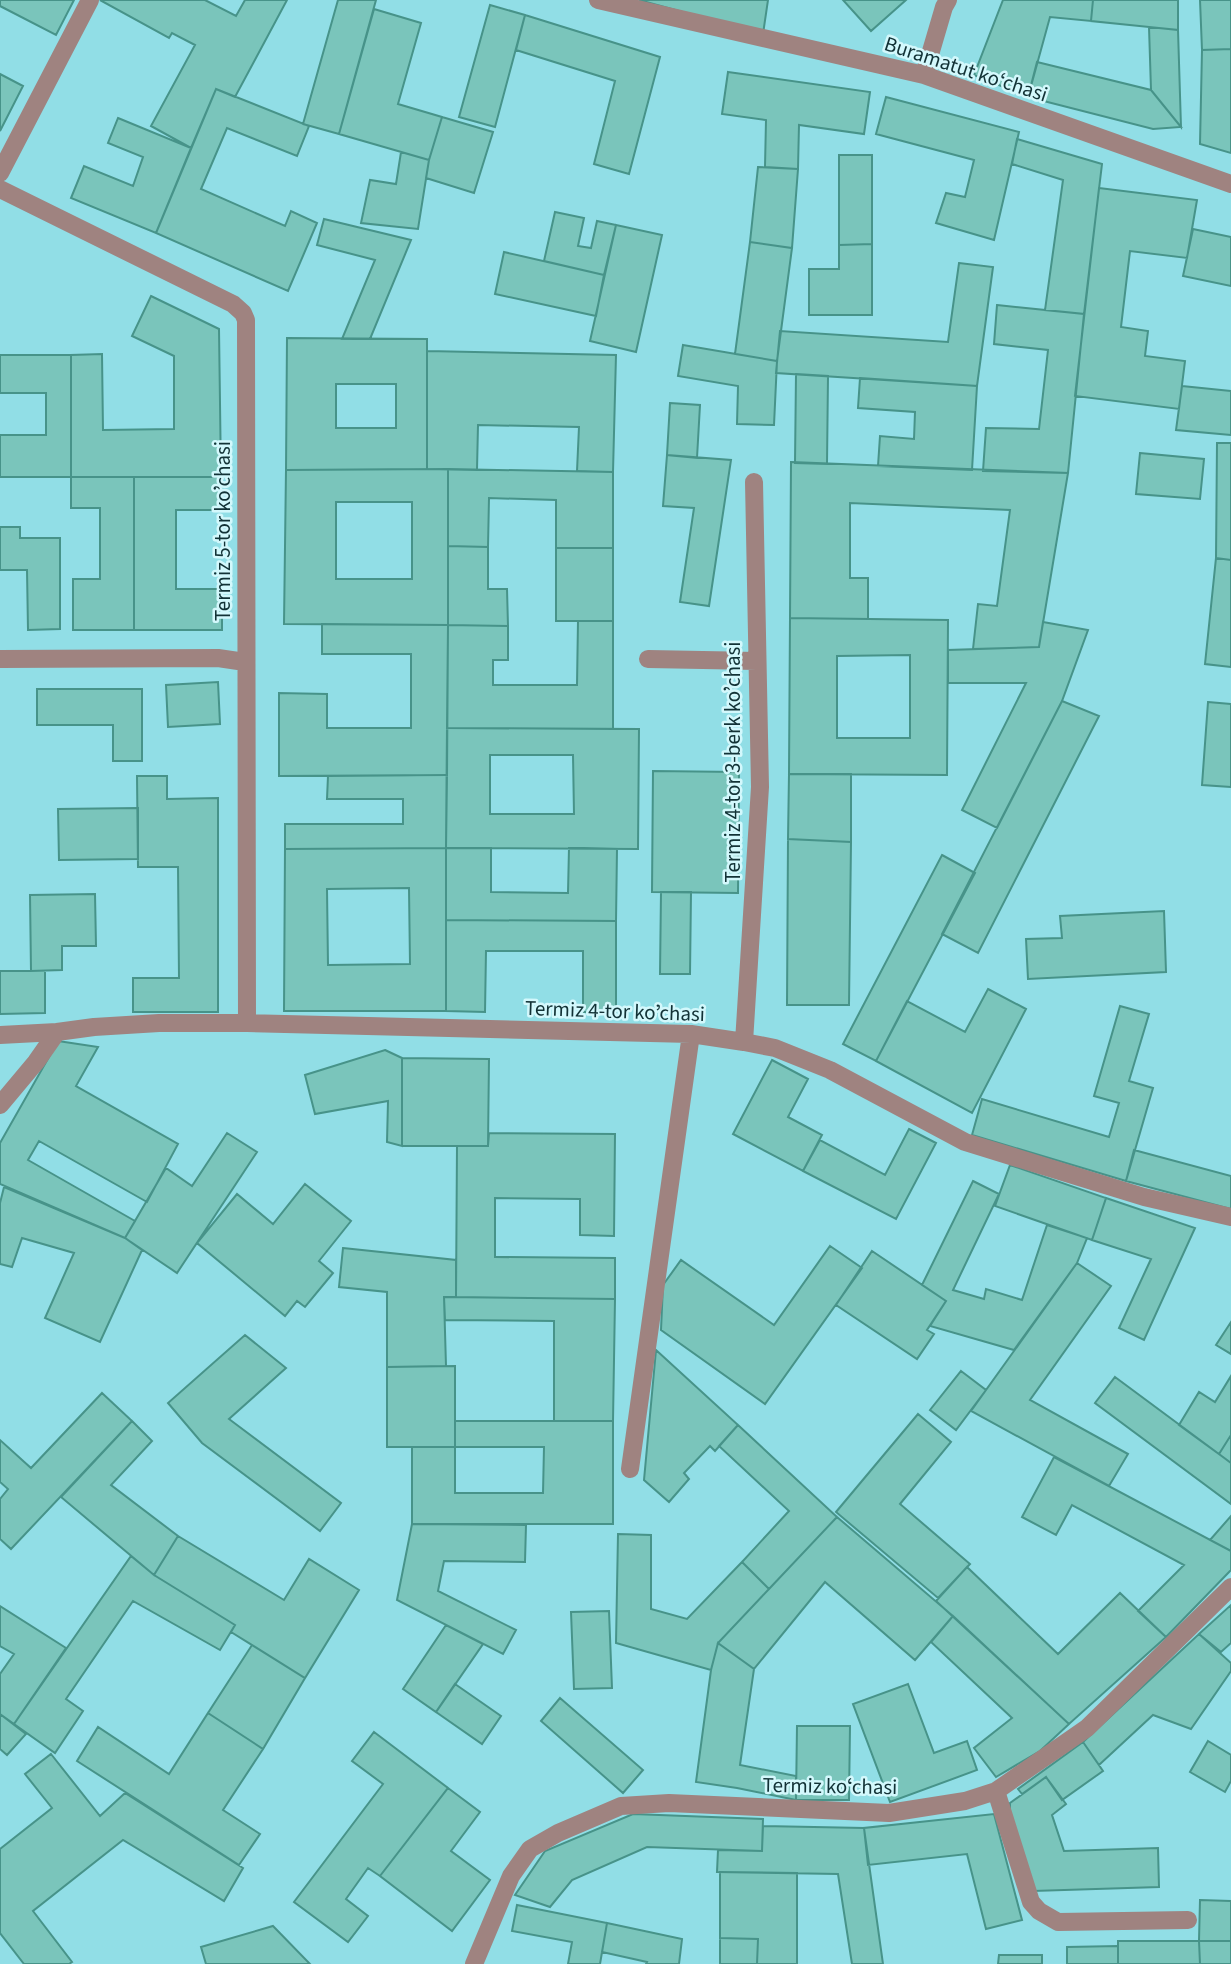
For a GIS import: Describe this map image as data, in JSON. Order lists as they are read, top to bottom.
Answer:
{
  "streets": {
    "street": [
      "Buramatut koʻchasi",
      "Termiz 5-tor koʼchasi",
      "Termiz 4-tor 3-berk koʼchasi",
      "Termiz 4-tor koʼchasi",
      "Termiz koʻchasi"
    ]
  },
  "crossings": [
    ["Termiz 5-tor koʼchasi", "Termiz 4-tor koʼchasi"],
    ["Termiz 4-tor 3-berk koʼchasi", "Termiz 4-tor koʼchasi"]
  ]
}
